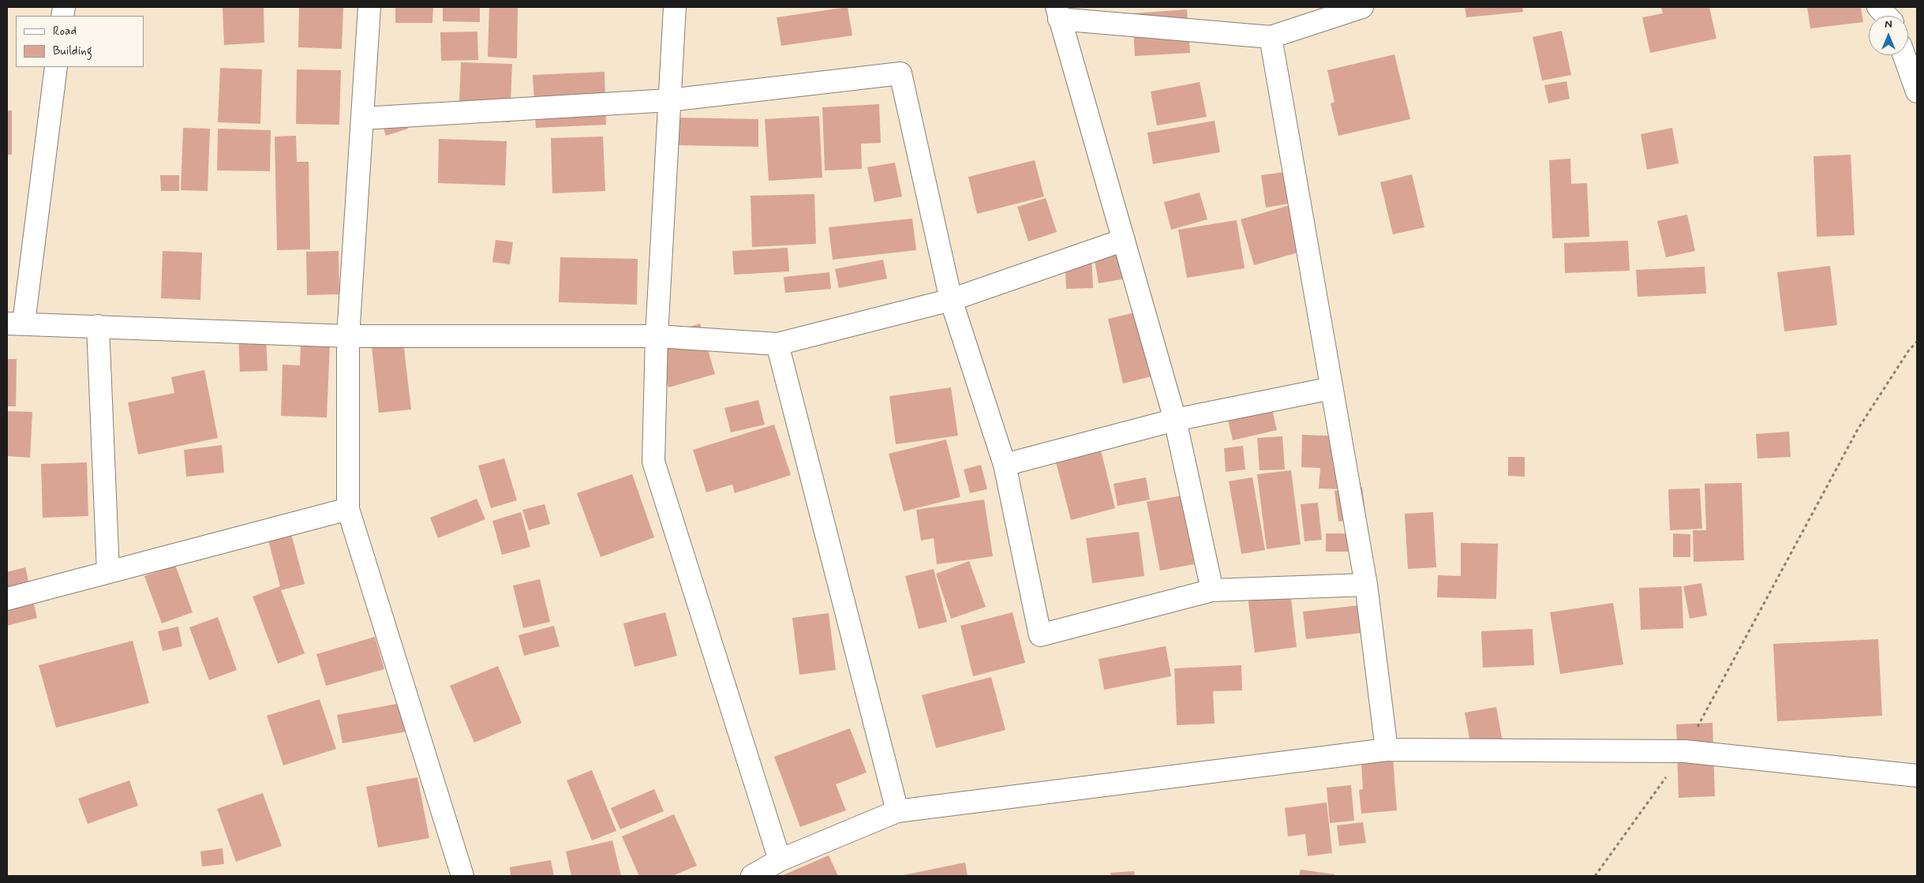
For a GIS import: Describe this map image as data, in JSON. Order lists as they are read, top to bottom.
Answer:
{
  "legend": ["Road", "Building"],
  "north": "top"
}
